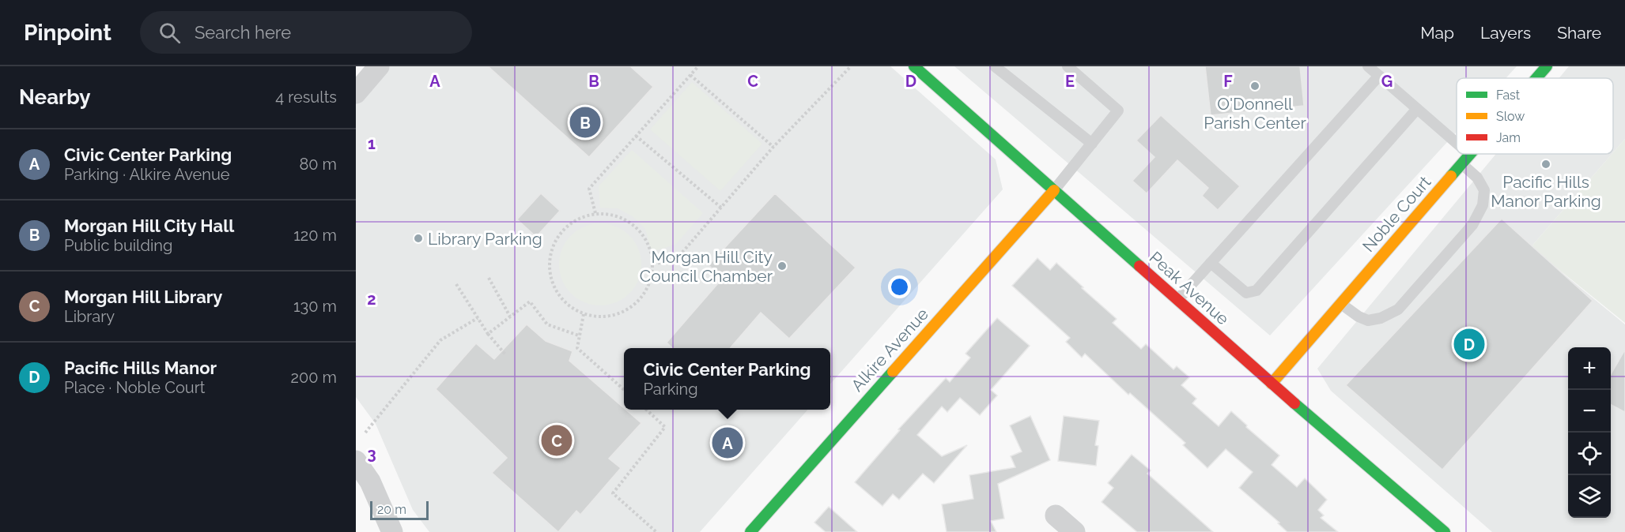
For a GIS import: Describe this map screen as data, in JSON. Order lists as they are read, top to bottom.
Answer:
{
  "streets": {
    "street": ["Noble Court", "Peak Avenue", "Alkire Avenue"]
  },
  "crossings": [
    ["Noble Court", "Peak Avenue"],
    ["Peak Avenue", "Alkire Avenue"]
  ],
  "places": [
    "O'Donnell Parish Center",
    "Pacific Hills Manor Parking",
    "Library Parking",
    "Morgan Hill City Council Chamber"
  ],
  "legend": ["Fast", "Slow", "Jam"],
  "scale_bar": "20 m",
  "page": {
    "header": "Pinpoint",
    "search": "Search here",
    "nav": ["Map", "Layers", "Share"],
    "heading": ["Nearby", "4 results"],
    "pins": [
      "B",
      "D",
      "C",
      "A"
    ],
    "list": [
      {
        "mark": "A",
        "name": "Civic Center Parking",
        "note": "Parking · Alkire Avenue",
        "value": "80 m"
      },
      {
        "mark": "B",
        "name": "Morgan Hill City Hall",
        "note": "Public building",
        "value": "120 m"
      },
      {
        "mark": "C",
        "name": "Morgan Hill Library",
        "note": "Library",
        "value": "130 m"
      },
      {
        "mark": "D",
        "name": "Pacific Hills Manor",
        "note": "Place · Noble Court",
        "value": "200 m"
      }
    ],
    "map_buttons": ["+", "−"],
    "popup": ["Civic Center Parking", "Parking"],
    "scale": "20 m"
  },
  "grid": {
    "columns": [
      "A",
      "B",
      "C",
      "D",
      "E",
      "F",
      "G"
    ],
    "rows": ["1", "2", "3"]
  }
}
